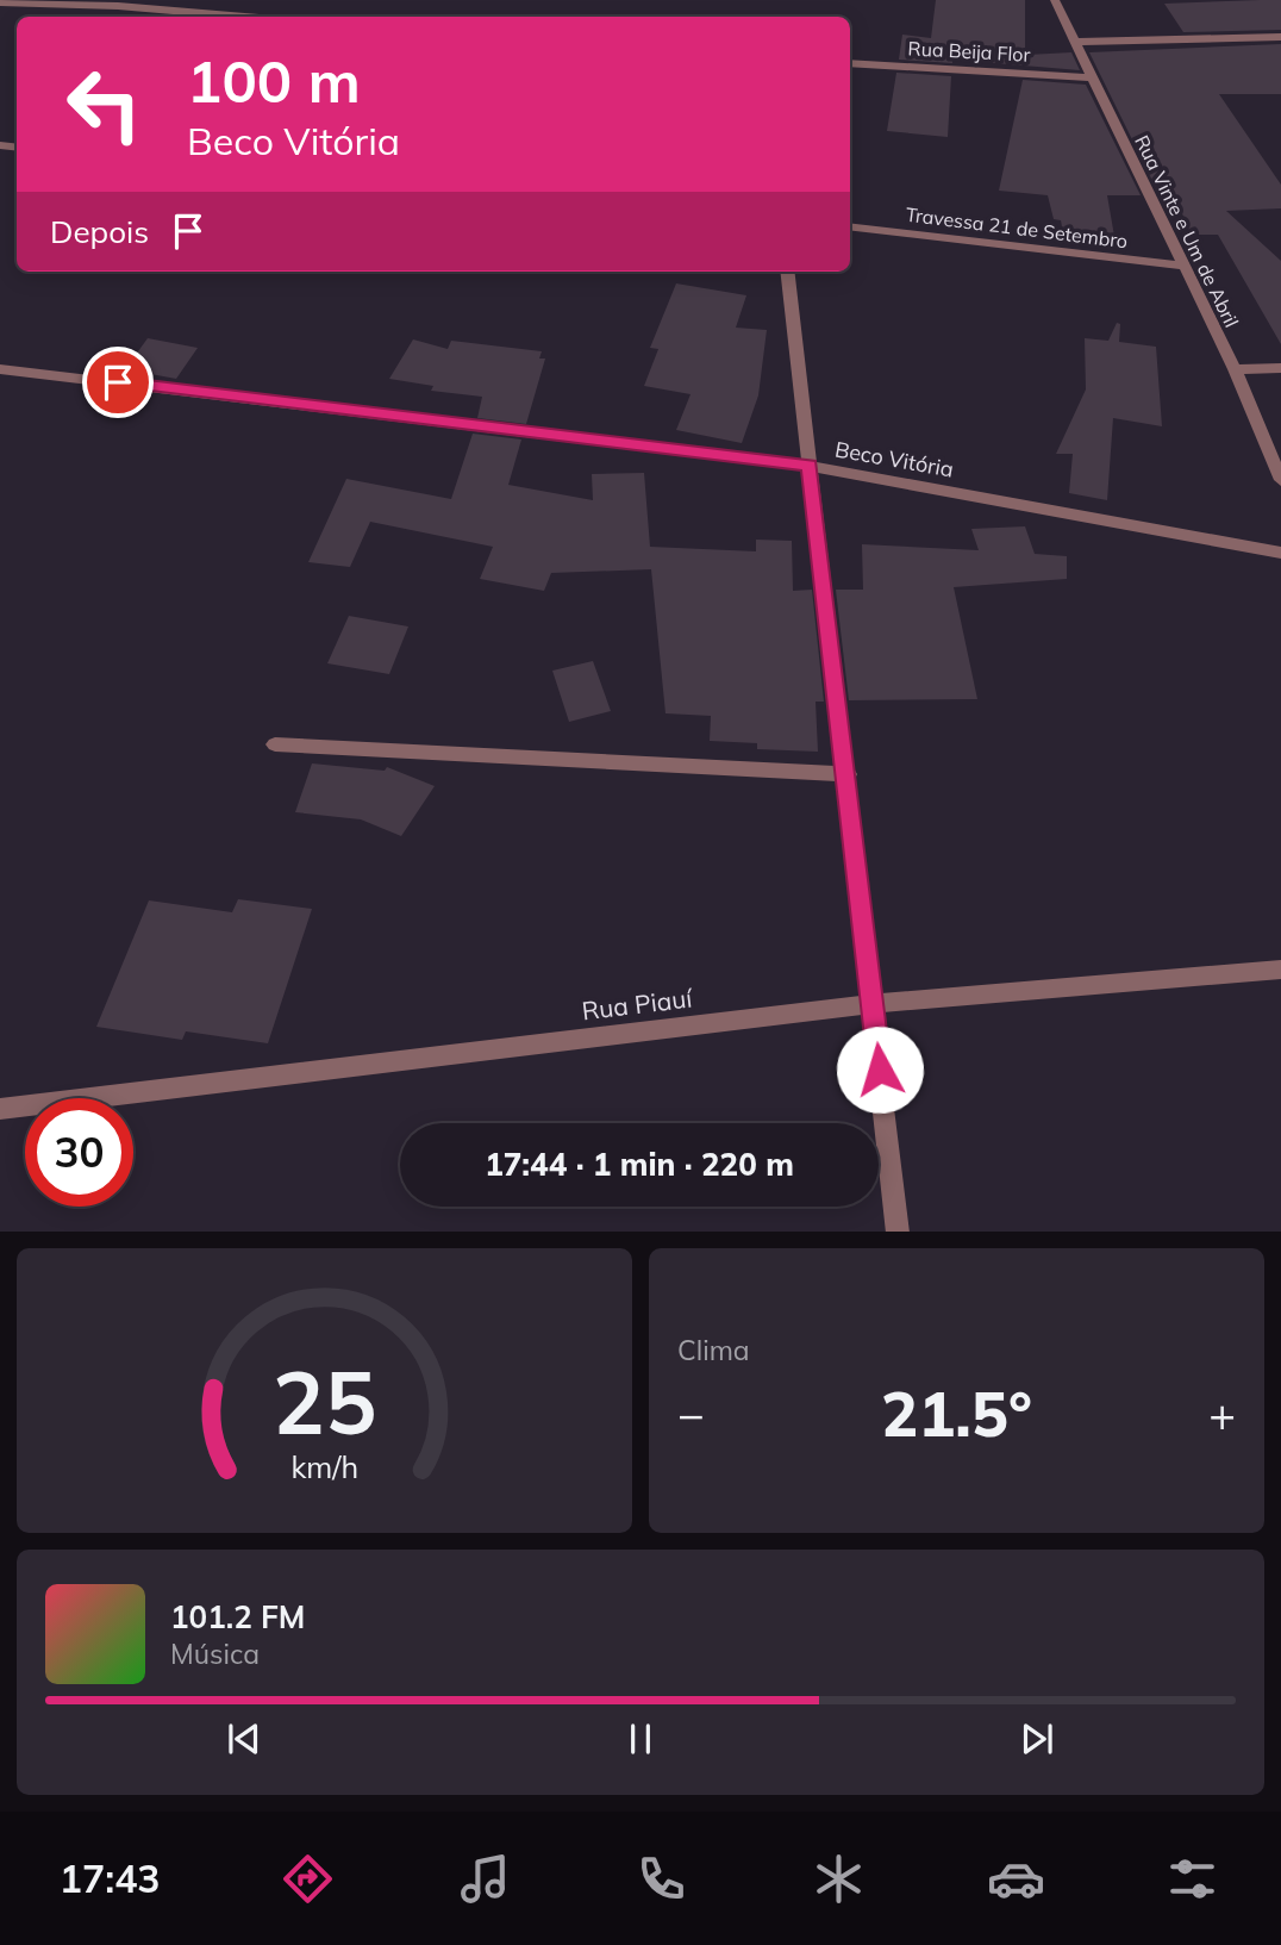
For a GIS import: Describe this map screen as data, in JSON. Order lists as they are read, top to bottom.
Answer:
{
  "streets": {
    "street": [
      "Rua Beija Flor",
      "Travessa 21 de Setembro",
      "Rua Vinte e Um de Abril",
      "Beco Vitória",
      "Rua Piauí"
    ]
  },
  "crossings": [
    ["Rua Beija Flor", "Rua Vinte e Um de Abril"],
    ["Travessa 21 de Setembro", "Rua Vinte e Um de Abril"]
  ],
  "page": {
    "turn": ["100 m", "Beco Vitória"],
    "then": "Depois",
    "limit": "30",
    "trip": "17:44 · 1 min · 220 m",
    "tile": "Clima",
    "heat": ["−", "21.5°", "+"],
    "song": ["101.2 FM", "Música"],
    "tabs": "17:43",
    "gauge": ["25", "km/h"]
  }
}
